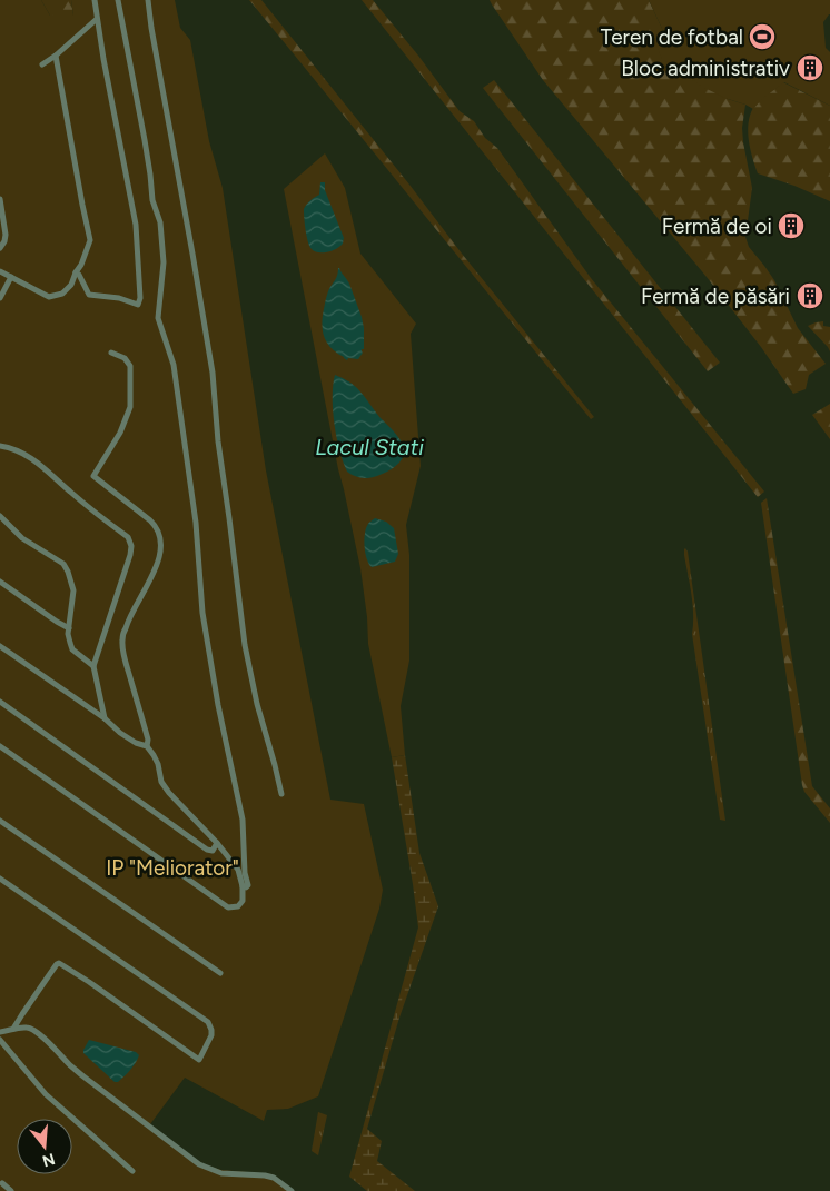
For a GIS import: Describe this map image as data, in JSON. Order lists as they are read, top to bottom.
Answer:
{
  "water": ["Lacul Stati"],
  "parks": ["IP \"Meliorator\""],
  "places": {
    "sports": ["Teren de fotbal"],
    "building": ["Bloc administrativ", "Fermă de oi", "Fermă de păsări"]
  },
  "north": "bottom"
}
